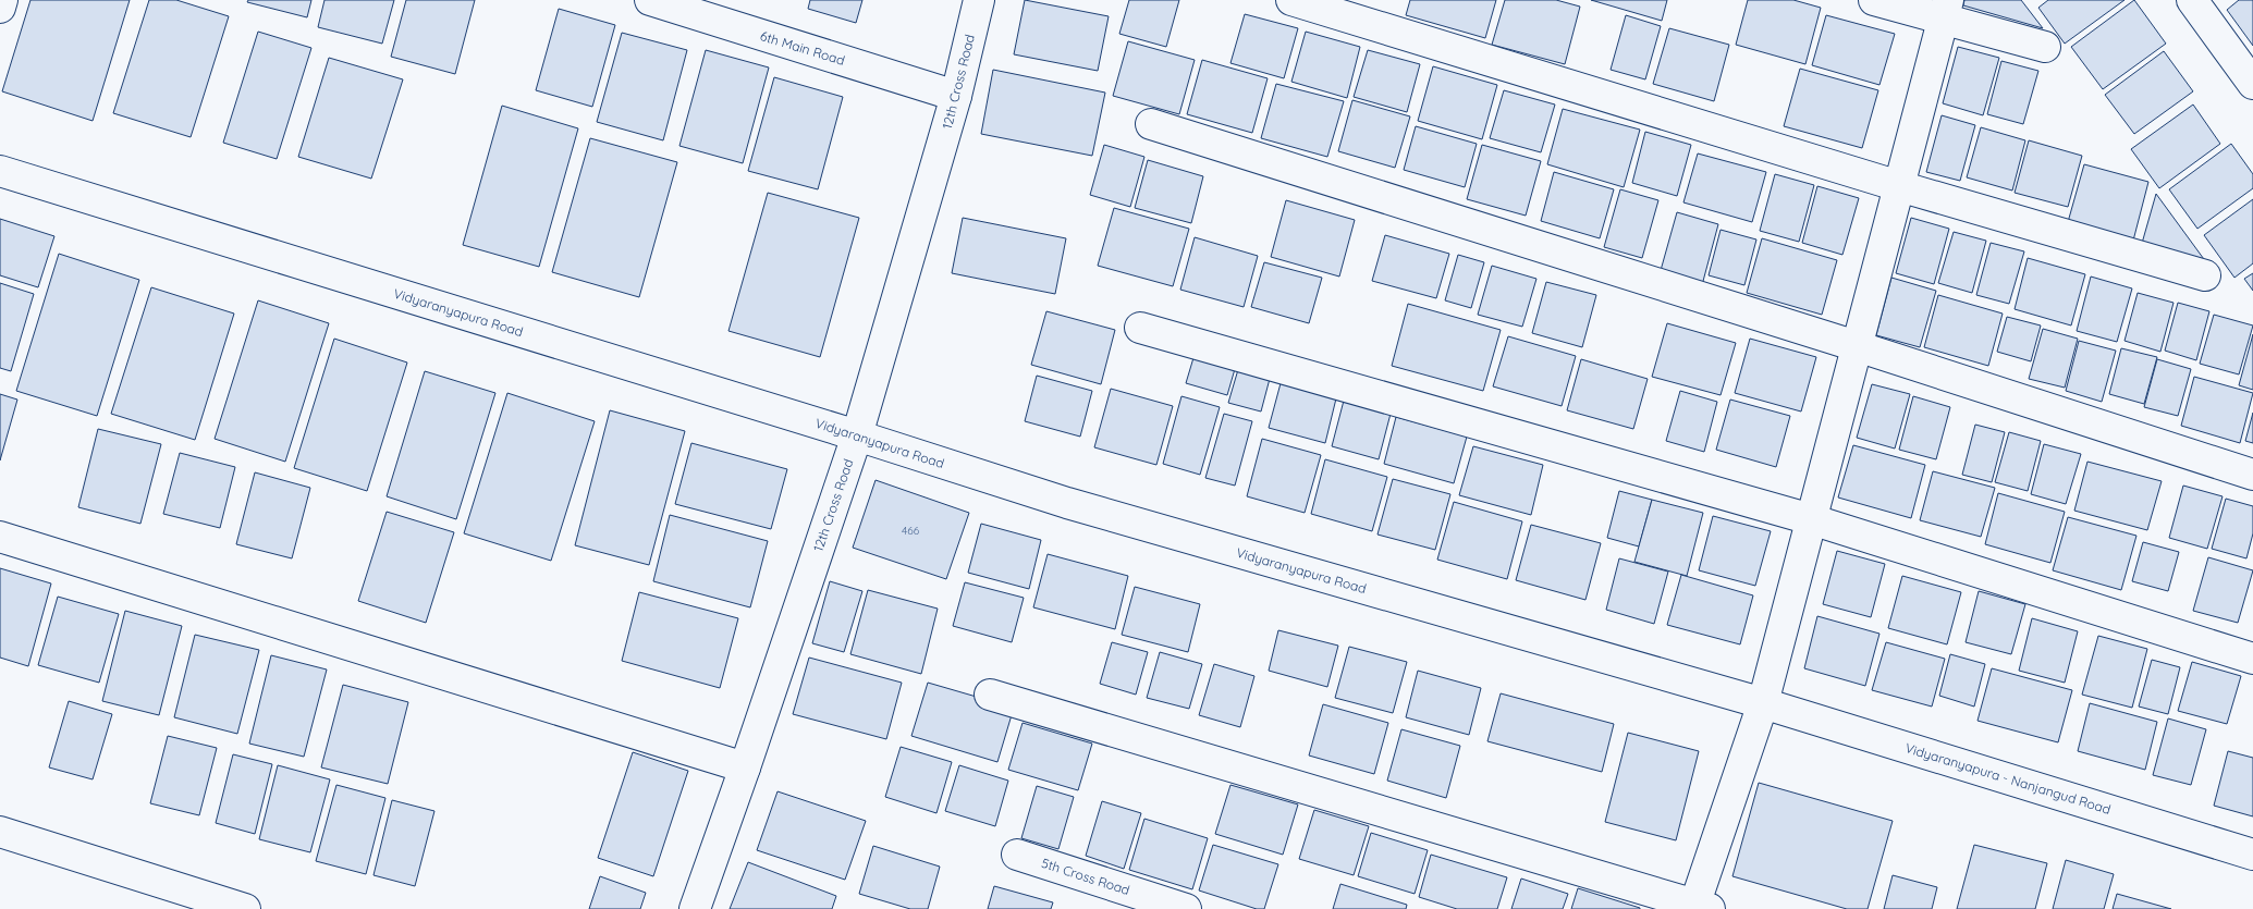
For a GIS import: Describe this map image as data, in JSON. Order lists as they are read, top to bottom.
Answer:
{
  "streets": {
    "street": [
      "6th Main Road",
      "12th Cross Road",
      "Vidyaranyapura Road",
      "Vidyaranyapura - Nanjangud Road",
      "5th Cross Road"
    ]
  },
  "crossings": [
    ["6th Main Road", "12th Cross Road"],
    ["12th Cross Road", "Vidyaranyapura Road"],
    ["Vidyaranyapura Road", "Vidyaranyapura - Nanjangud Road"]
  ],
  "house_numbers": ["466"]
}
